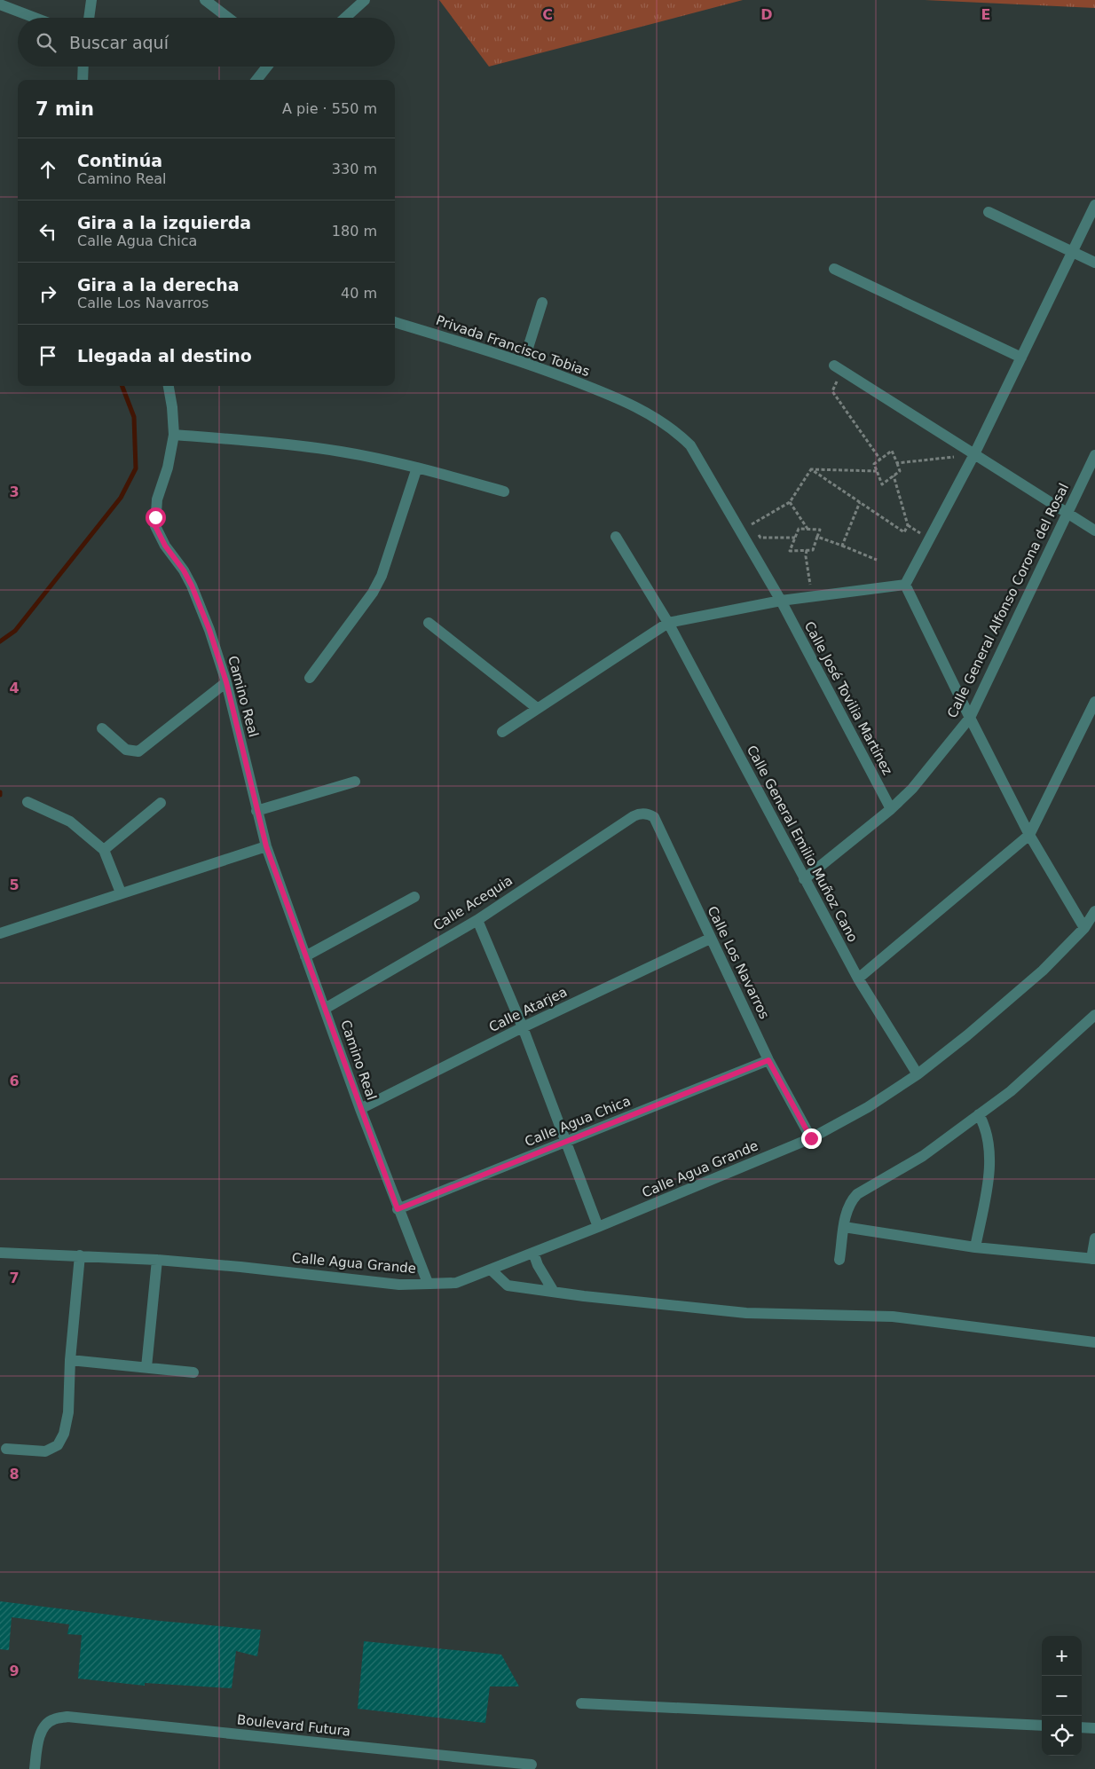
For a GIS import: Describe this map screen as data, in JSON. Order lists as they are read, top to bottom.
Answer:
{
  "streets": {
    "street": [
      "Privada Francisco Tobias",
      "Calle General Alfonso Corona del Rosal",
      "Camino Real",
      "Calle José Tovilia Martínez",
      "Calle General Emilio Muñoz Cano",
      "Calle Acequia",
      "Calle Los Navarros",
      "Calle Atarjea",
      "Calle Agua Chica",
      "Calle Agua Grande",
      "Boulevard Futura"
    ]
  },
  "crossings": [
    ["Privada Francisco Tobias", "Calle José Tovilia Martínez"],
    ["Calle General Alfonso Corona del Rosal", "Calle José Tovilia Martínez"],
    ["Calle General Alfonso Corona del Rosal", "Calle General Emilio Muñoz Cano"],
    ["Camino Real", "Calle Acequia"],
    ["Camino Real", "Calle Atarjea"],
    ["Camino Real", "Calle Agua Chica"],
    ["Camino Real", "Calle Agua Grande"],
    ["Calle General Emilio Muñoz Cano", "Calle Agua Grande"],
    ["Calle Acequia", "Calle Los Navarros"],
    ["Calle Los Navarros", "Calle Atarjea"],
    ["Calle Los Navarros", "Calle Agua Chica"],
    ["Calle Los Navarros", "Calle Agua Grande"]
  ],
  "page": {
    "search": "Buscar aquí",
    "heading": ["7 min", "A pie · 550 m"],
    "list": [
      ["Continúa", "Camino Real", "330 m"],
      ["Gira a la izquierda", "Calle Agua Chica", "180 m"],
      ["Gira a la derecha", "Calle Los Navarros", "40 m"],
      "Llegada al destino"
    ],
    "map_buttons": ["+", "−"]
  },
  "grid": {
    "columns": ["C", "D", "E"],
    "rows": [
      "3",
      "4",
      "5",
      "6",
      "7",
      "8",
      "9"
    ]
  }
}
